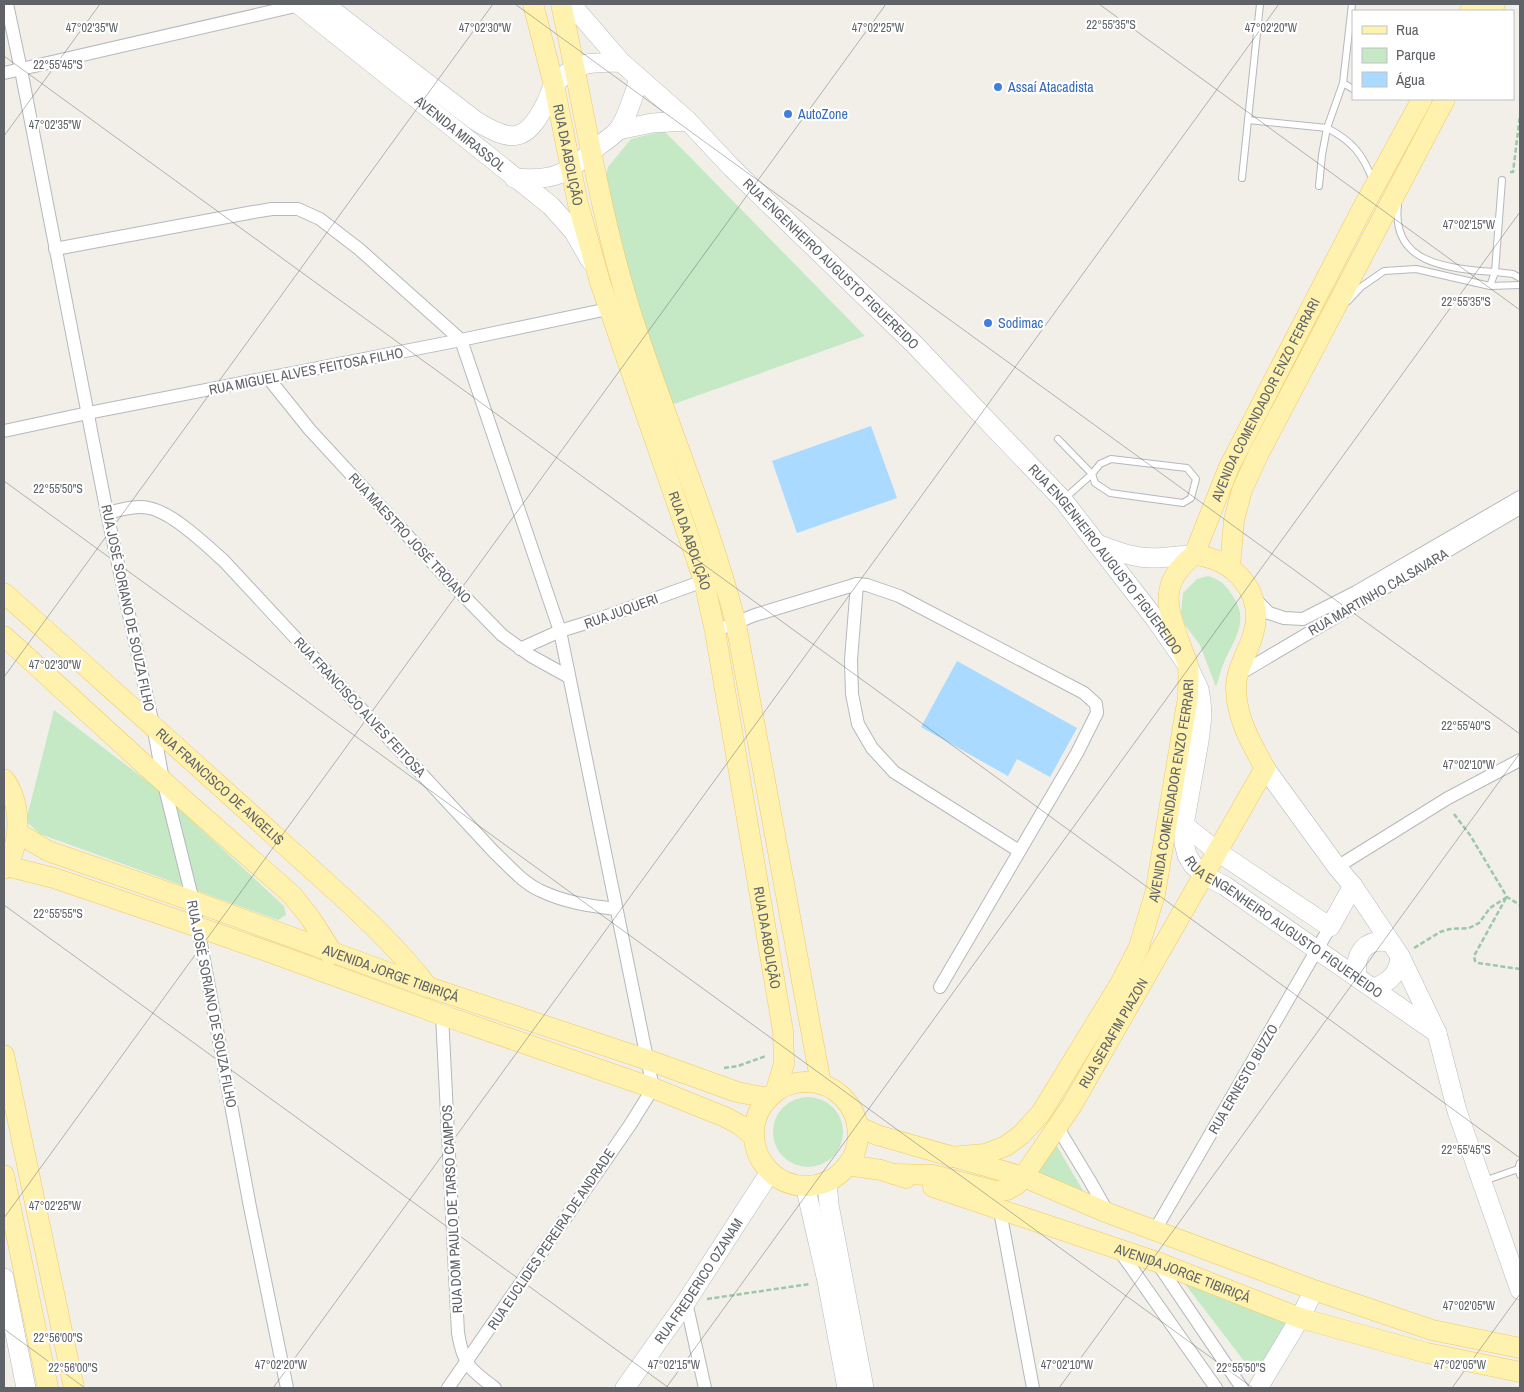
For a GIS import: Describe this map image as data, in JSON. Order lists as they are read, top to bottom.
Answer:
{
  "streets": {
    "main road": [
      "AVENIDA MIRASSOL",
      "RUA DA ABOLIÇÃO",
      "RUA ENGENHEIRO AUGUSTO FIGUEREIDO",
      "AVENIDA COMENDADOR ENZO FERRARI",
      "RUA FRANCISCO DE ANGELIS",
      "AVENIDA JORGE TIBIRIÇÁ",
      "RUA SERAFIM PIAZON",
      "RUA FREDERICO OZANAM"
    ],
    "street": [
      "RUA MIGUEL ALVES FEITOSA FILHO",
      "RUA MAESTRO JOSÉ TROIANO",
      "RUA MARTINHO CALSAVARA",
      "RUA JOSÉ SORIANO DE SOUZA FILHO",
      "RUA JUQUERI",
      "RUA FRANCISCO ALVES FEITOSA",
      "RUA ERNESTO BUZZO",
      "RUA DOM PAULO DE TARSO CAMPOS",
      "RUA EUCLIDES PEREIRA DE ANDRADE"
    ]
  },
  "crossings": [
    ["AVENIDA MIRASSOL", "RUA DA ABOLIÇÃO"],
    ["AVENIDA MIRASSOL", "RUA ENGENHEIRO AUGUSTO FIGUEREIDO"],
    ["RUA DA ABOLIÇÃO", "RUA MIGUEL ALVES FEITOSA FILHO"],
    ["RUA DA ABOLIÇÃO", "RUA JUQUERI"],
    ["RUA DA ABOLIÇÃO", "AVENIDA JORGE TIBIRIÇÁ"],
    ["RUA DA ABOLIÇÃO", "RUA FREDERICO OZANAM"],
    ["RUA ENGENHEIRO AUGUSTO FIGUEREIDO", "AVENIDA COMENDADOR ENZO FERRARI"],
    ["RUA ENGENHEIRO AUGUSTO FIGUEREIDO", "RUA SERAFIM PIAZON"],
    ["RUA ENGENHEIRO AUGUSTO FIGUEREIDO", "RUA ERNESTO BUZZO"],
    ["RUA MIGUEL ALVES FEITOSA FILHO", "RUA MAESTRO JOSÉ TROIANO"],
    ["RUA MIGUEL ALVES FEITOSA FILHO", "RUA JOSÉ SORIANO DE SOUZA FILHO"],
    ["RUA MAESTRO JOSÉ TROIANO", "RUA JUQUERI"],
    ["RUA JOSÉ SORIANO DE SOUZA FILHO", "RUA FRANCISCO ALVES FEITOSA"],
    ["RUA JOSÉ SORIANO DE SOUZA FILHO", "RUA FRANCISCO DE ANGELIS"],
    ["RUA JOSÉ SORIANO DE SOUZA FILHO", "AVENIDA JORGE TIBIRIÇÁ"],
    ["RUA FRANCISCO DE ANGELIS", "AVENIDA JORGE TIBIRIÇÁ"],
    ["AVENIDA JORGE TIBIRIÇÁ", "RUA SERAFIM PIAZON"],
    ["AVENIDA JORGE TIBIRIÇÁ", "RUA DOM PAULO DE TARSO CAMPOS"],
    ["AVENIDA JORGE TIBIRIÇÁ", "RUA EUCLIDES PEREIRA DE ANDRADE"],
    ["AVENIDA JORGE TIBIRIÇÁ", "RUA FREDERICO OZANAM"],
    ["RUA DOM PAULO DE TARSO CAMPOS", "RUA EUCLIDES PEREIRA DE ANDRADE"]
  ],
  "places": ["Assaí Atacadista", "AutoZone", "Sodimac"],
  "legend": ["Rua", "Parque", "Água"],
  "coordinates": [
    "22°55'35\"S",
    "47°02'35\"W",
    "47°02'30\"W",
    "47°02'25\"W",
    "47°02'20\"W",
    "22°55'45\"S",
    "47°02'15\"W",
    "22°55'50\"S",
    "22°55'40\"S",
    "47°02'10\"W",
    "22°55'55\"S",
    "47°02'05\"W",
    "22°56'00\"S"
  ]
}
